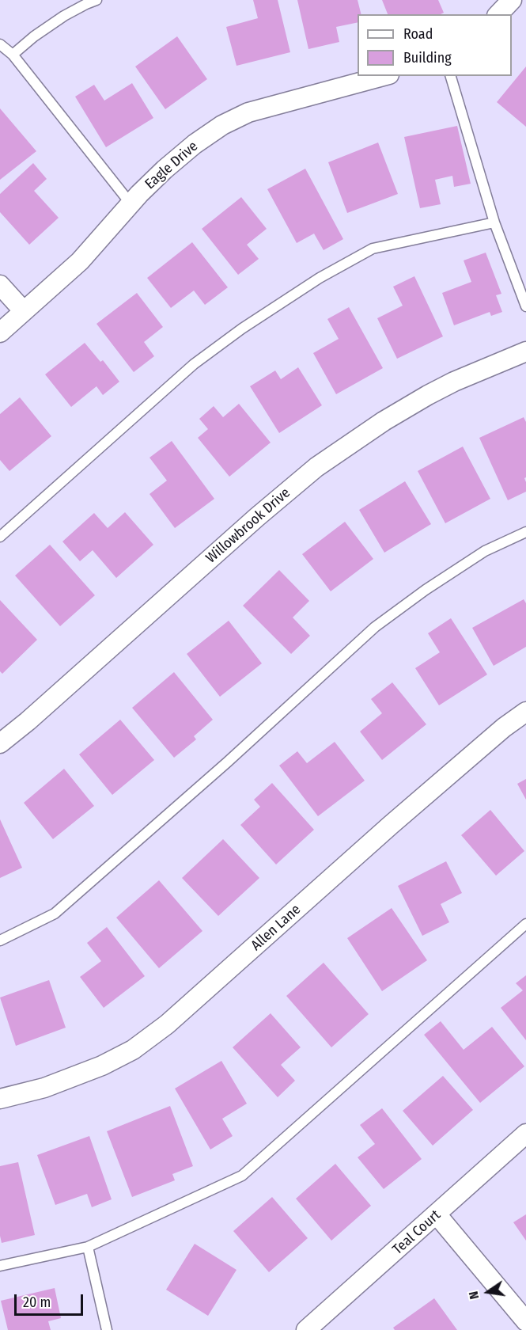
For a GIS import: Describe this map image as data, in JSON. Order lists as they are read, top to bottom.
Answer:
{
  "streets": {
    "street": [
      "Eagle Drive",
      "Willowbrook Drive",
      "Allen Lane",
      "Teal Court"
    ]
  },
  "legend": ["Road", "Building"],
  "scale_bar": "20 m",
  "north": "left"
}
